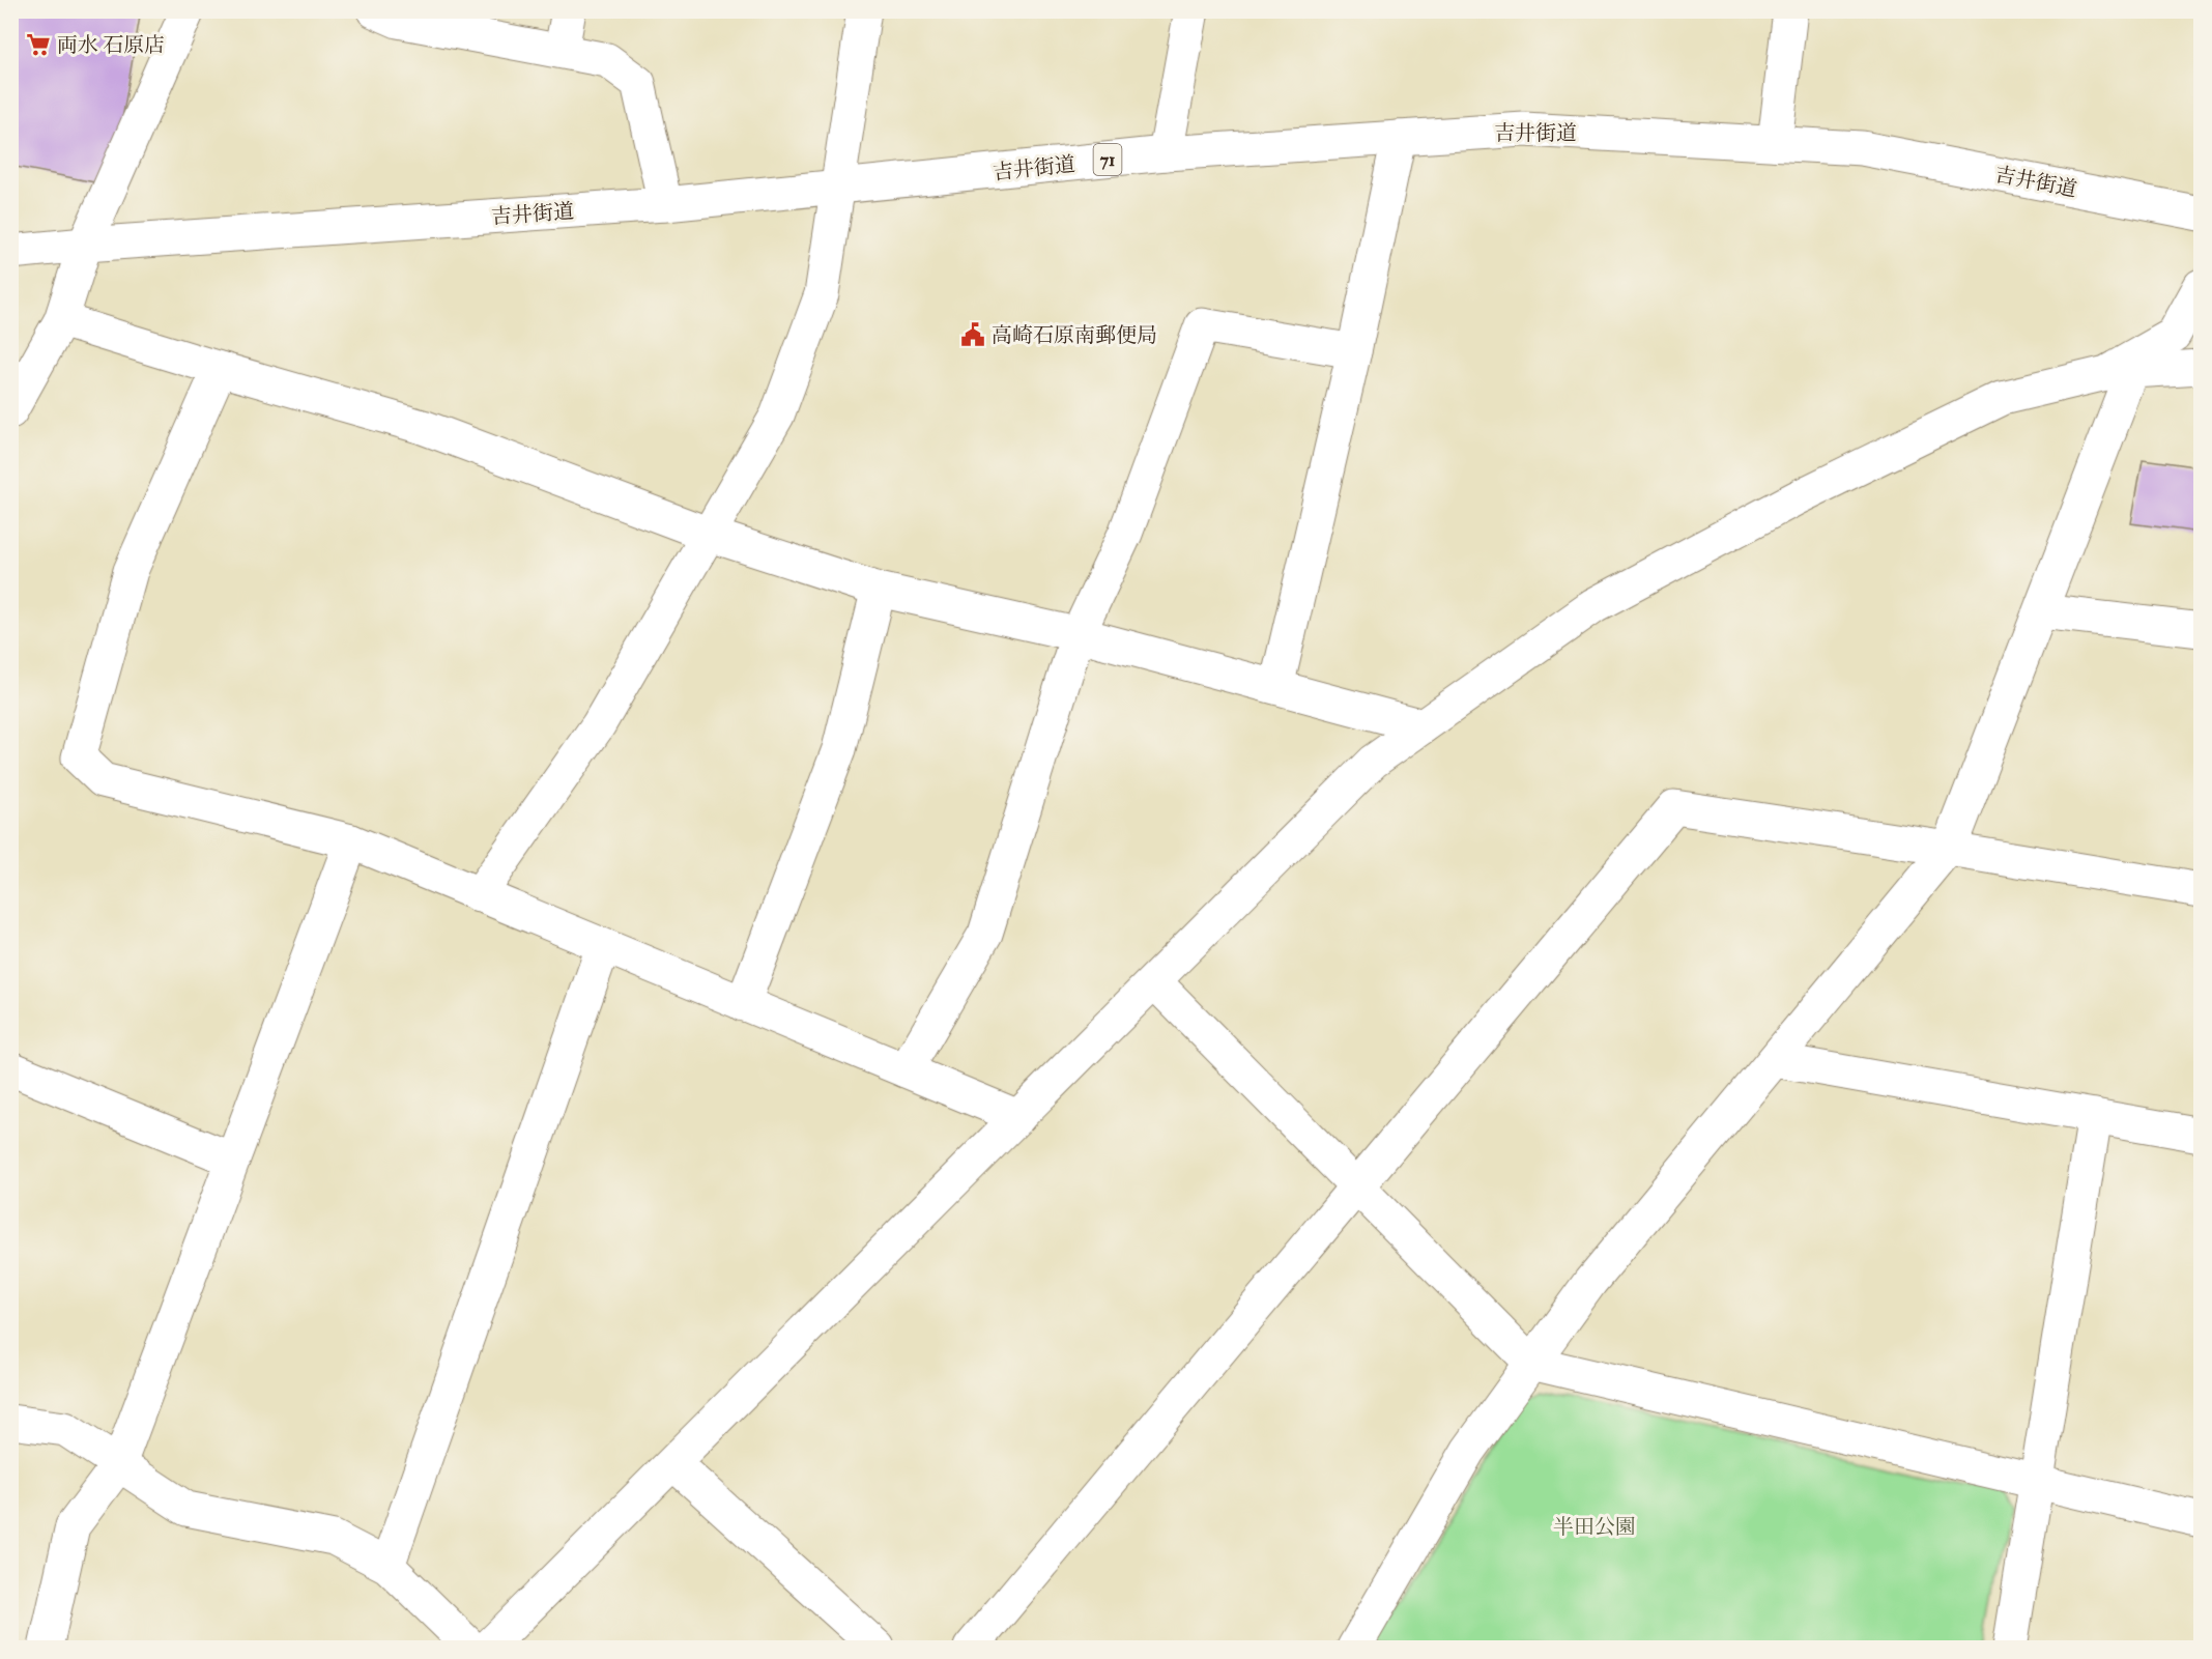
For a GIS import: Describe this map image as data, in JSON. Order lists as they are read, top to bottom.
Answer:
{
  "streets": {
    "street": ["吉井街道", "71"]
  },
  "parks": ["半田公園"],
  "places": {
    "supermarket": ["両水 石原店"],
    "public building": ["高崎石原南郵便局"]
  }
}
